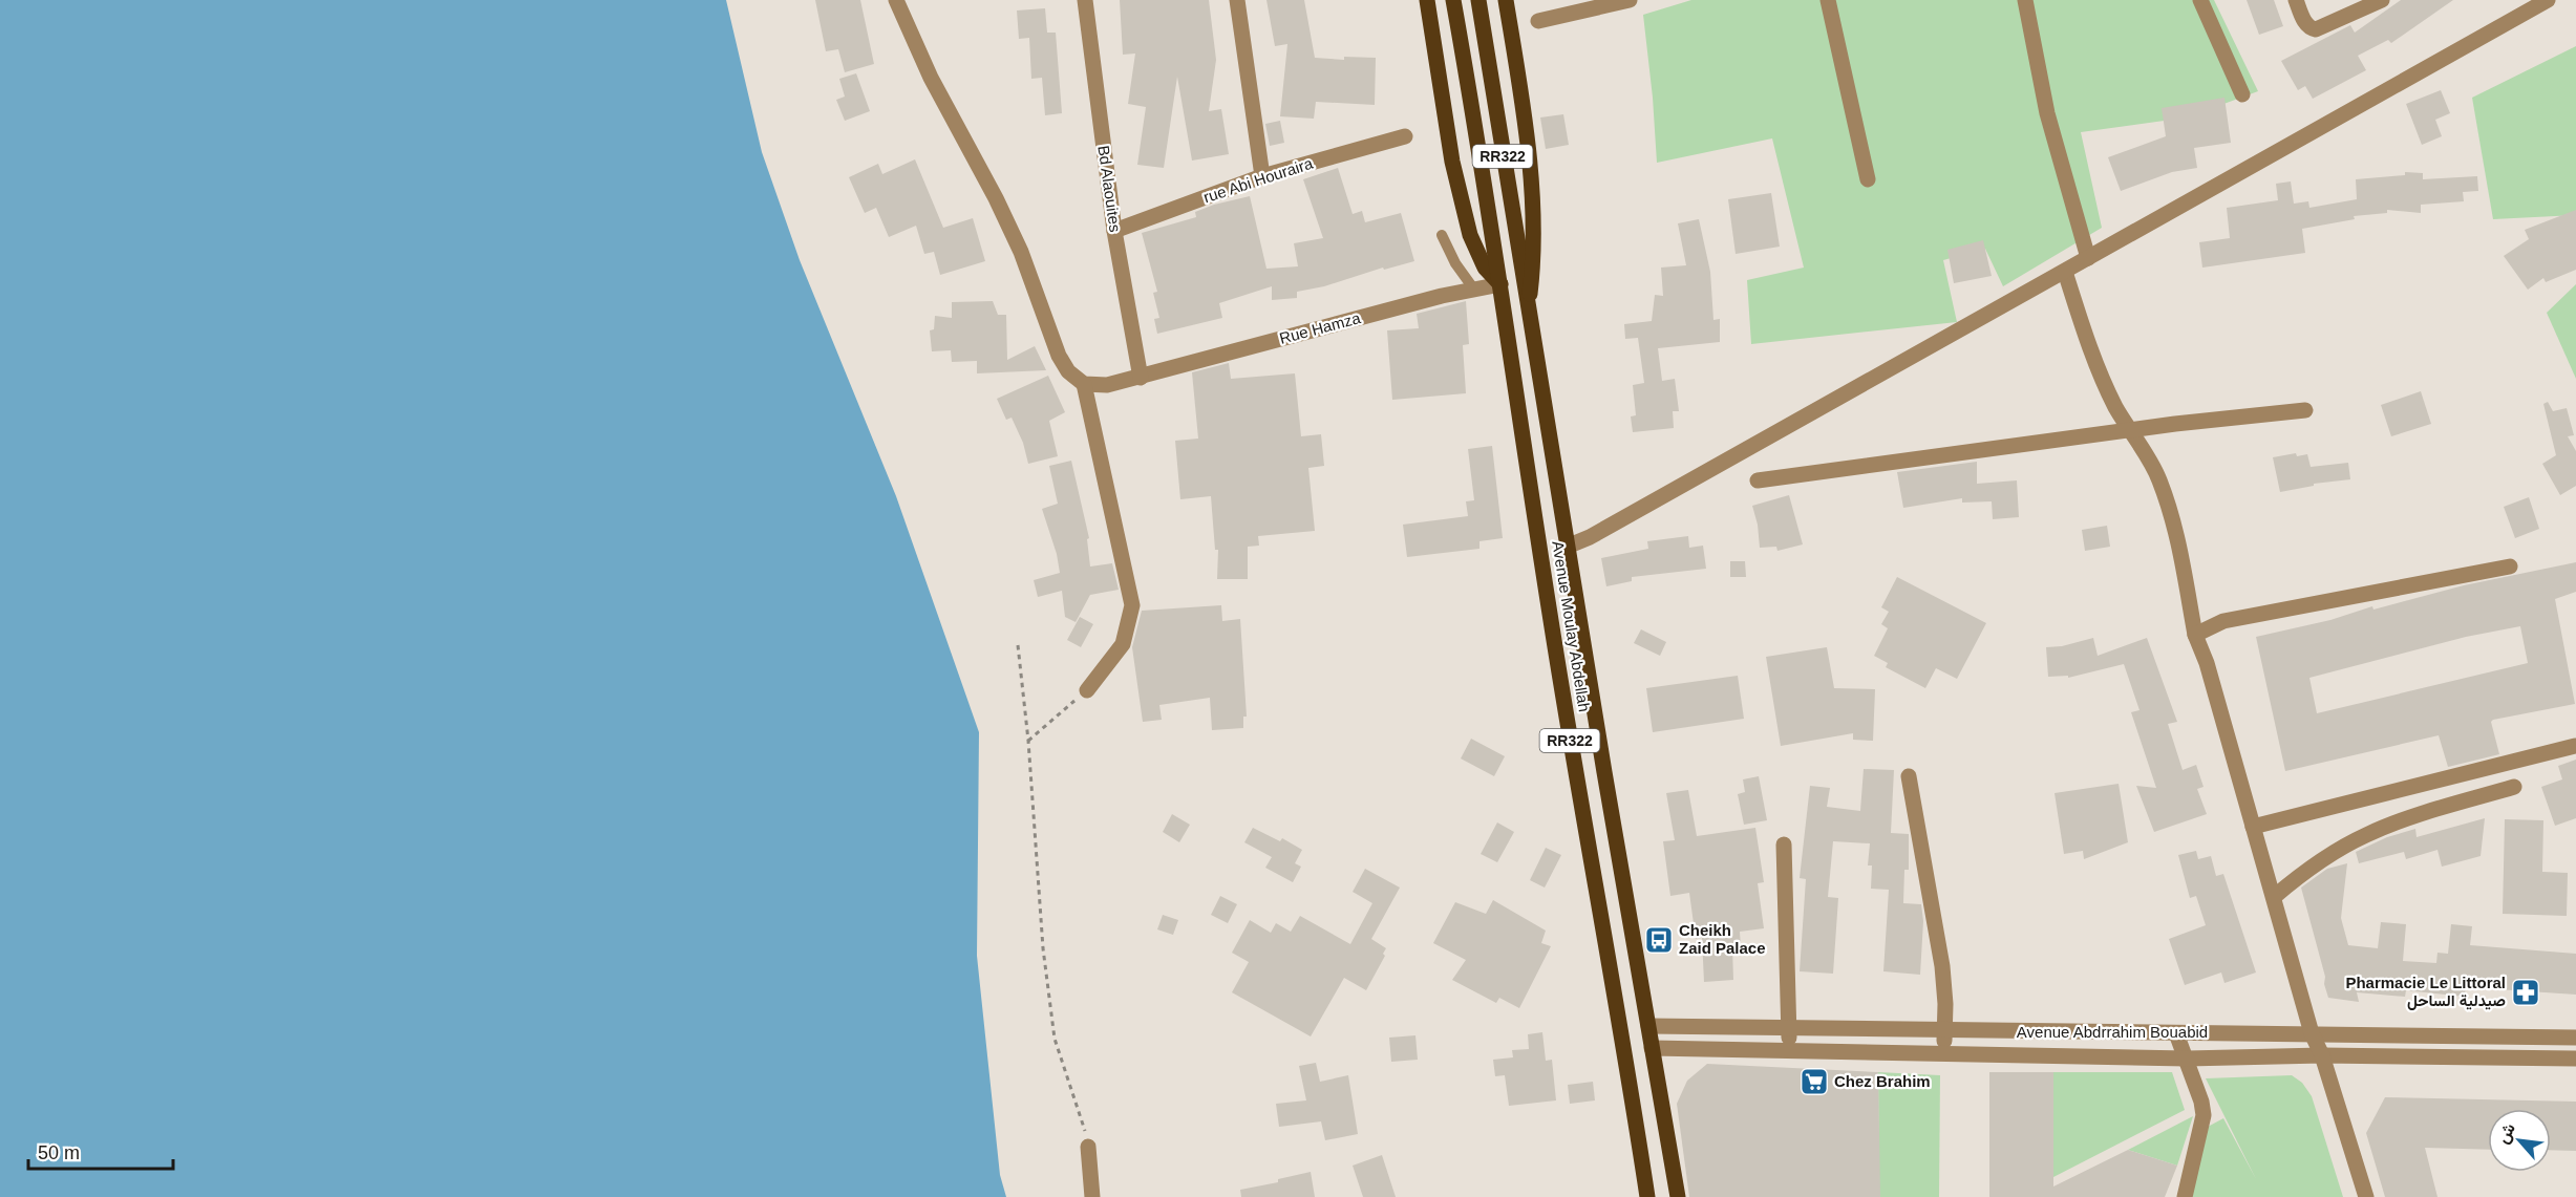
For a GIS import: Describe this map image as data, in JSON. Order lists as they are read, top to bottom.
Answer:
{
  "streets": {
    "main road": ["RR322", "Avenue Moulay Abdellah"],
    "street": [
      "rue Abi Houraira",
      "Bd Alaouites",
      "Rue Hamza",
      "Avenue Abdrrahim Bouabid"
    ]
  },
  "crossings": [
    ["RR322", "Rue Hamza"],
    ["RR322", "Avenue Moulay Abdellah"],
    ["rue Abi Houraira", "Bd Alaouites"],
    ["Bd Alaouites", "Rue Hamza"],
    ["Rue Hamza", "Avenue Moulay Abdellah"],
    ["Avenue Moulay Abdellah", "Avenue Abdrrahim Bouabid"]
  ],
  "places": {
    "bus stop": ["Cheikh Zaid Palace"],
    "pharmacy": ["Pharmacie Le Littoral صيدلية الساحل"],
    "supermarket": ["Chez Brahim"]
  },
  "scale_bar": "50 m",
  "north": "top left"
}
